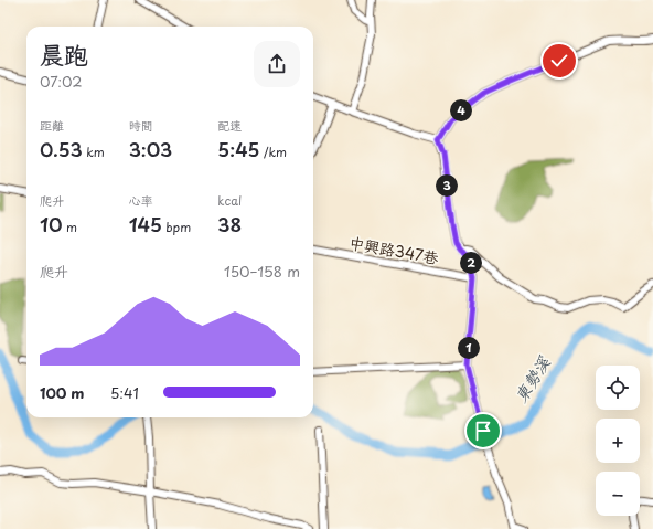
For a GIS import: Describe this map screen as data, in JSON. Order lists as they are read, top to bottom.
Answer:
{
  "streets": {
    "street": ["中興路347巷"]
  },
  "water": ["東勢溪"],
  "page": {
    "heading": ["晨跑", "07:02"],
    "pins": [
      "4",
      "3",
      "2",
      "1"
    ],
    "stats": [
      ["距離", "0.53 km"],
      ["時間", "3:03"],
      ["配速", "5:45 /km"],
      ["爬升", "10 m"],
      ["心率", "145 bpm"],
      ["kcal", "38"]
    ],
    "chart": ["爬升", "150–158 m"],
    "map_buttons": ["+", "−"],
    "list": [
      {
        "name": "100 m",
        "note": "5:41"
      }
    ]
  }
}
